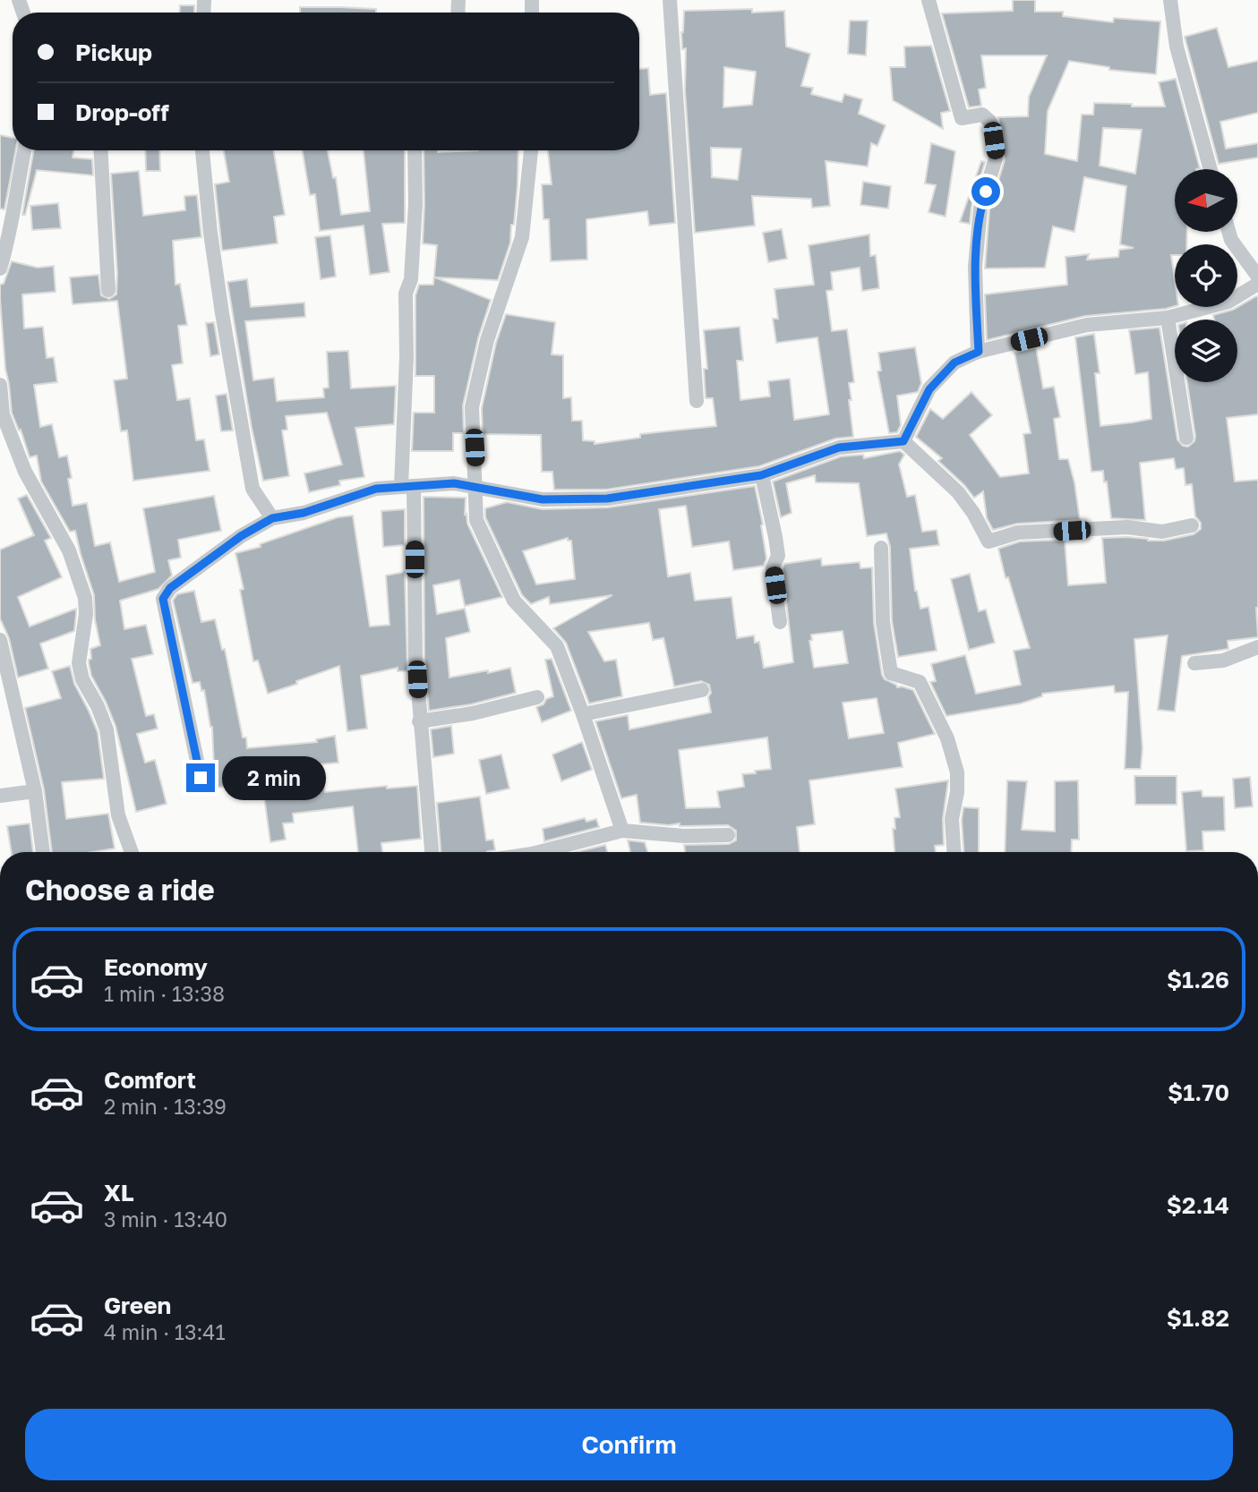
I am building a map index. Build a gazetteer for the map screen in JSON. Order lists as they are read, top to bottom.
{
  "north": "left",
  "page": {
    "banner": ["Pickup", "Drop-off"],
    "bubble": "2 min",
    "heading": "Choose a ride",
    "list": [
      {
        "name": "Economy",
        "note": "1 min · 13:38",
        "value": "$1.26"
      },
      {
        "name": "Comfort",
        "note": "2 min · 13:39",
        "value": "$1.70"
      },
      {
        "name": "XL",
        "note": "3 min · 13:40",
        "value": "$2.14"
      },
      {
        "name": "Green",
        "note": "4 min · 13:41",
        "value": "$1.82"
      }
    ],
    "buttons": "Confirm"
  }
}
